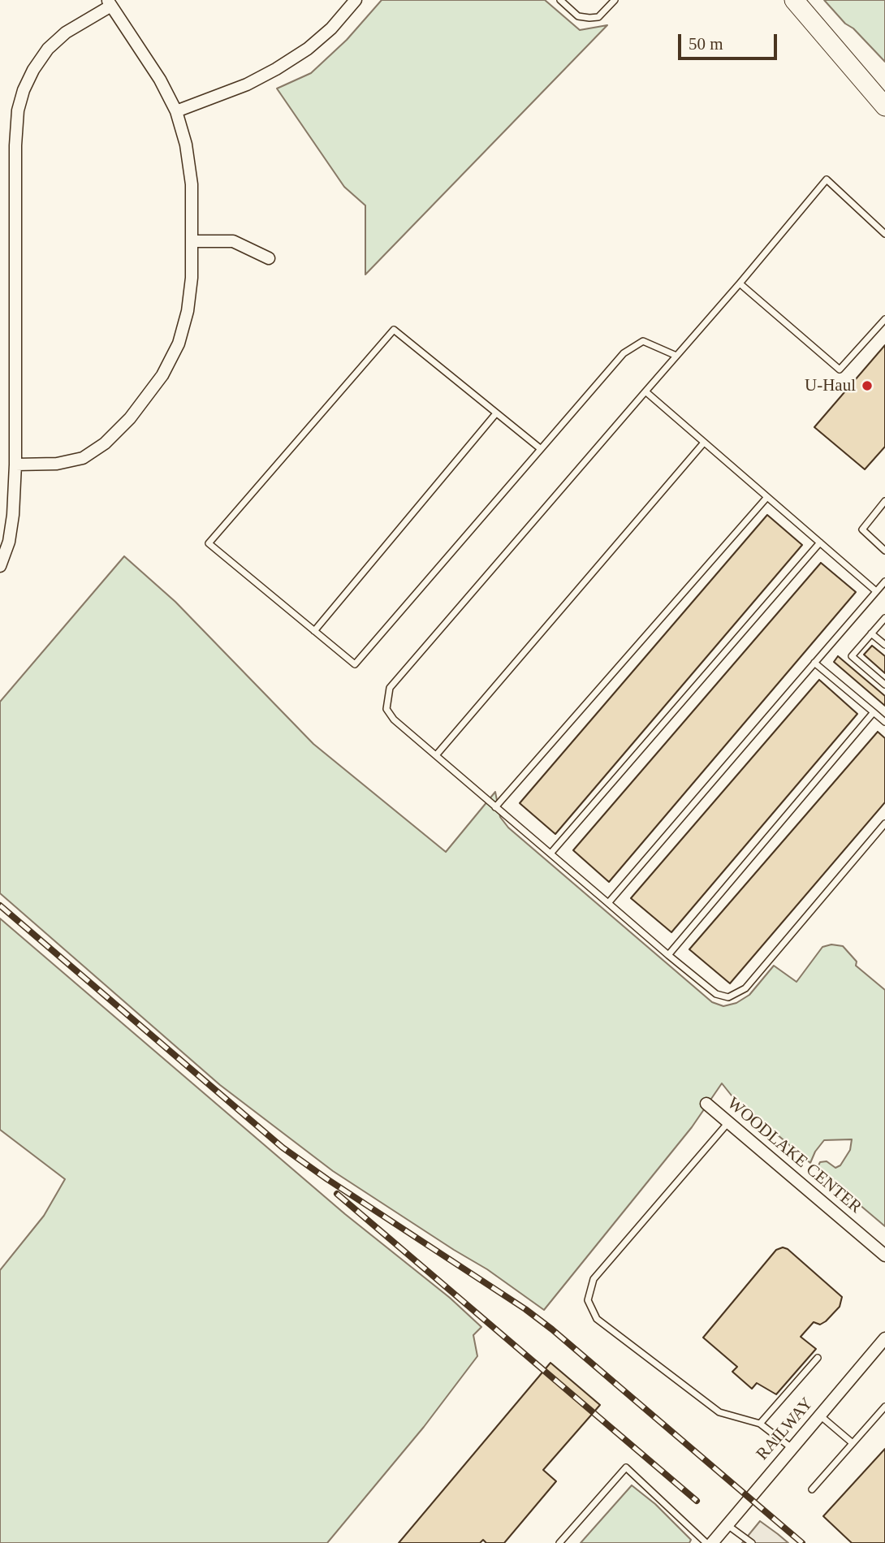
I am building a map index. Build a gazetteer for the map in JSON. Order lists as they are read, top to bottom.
{
  "streets": {
    "street": ["WOODLAKE CENTER", "RAILWAY"]
  },
  "places": ["U-Haul"],
  "scale_bar": "50 m"
}
